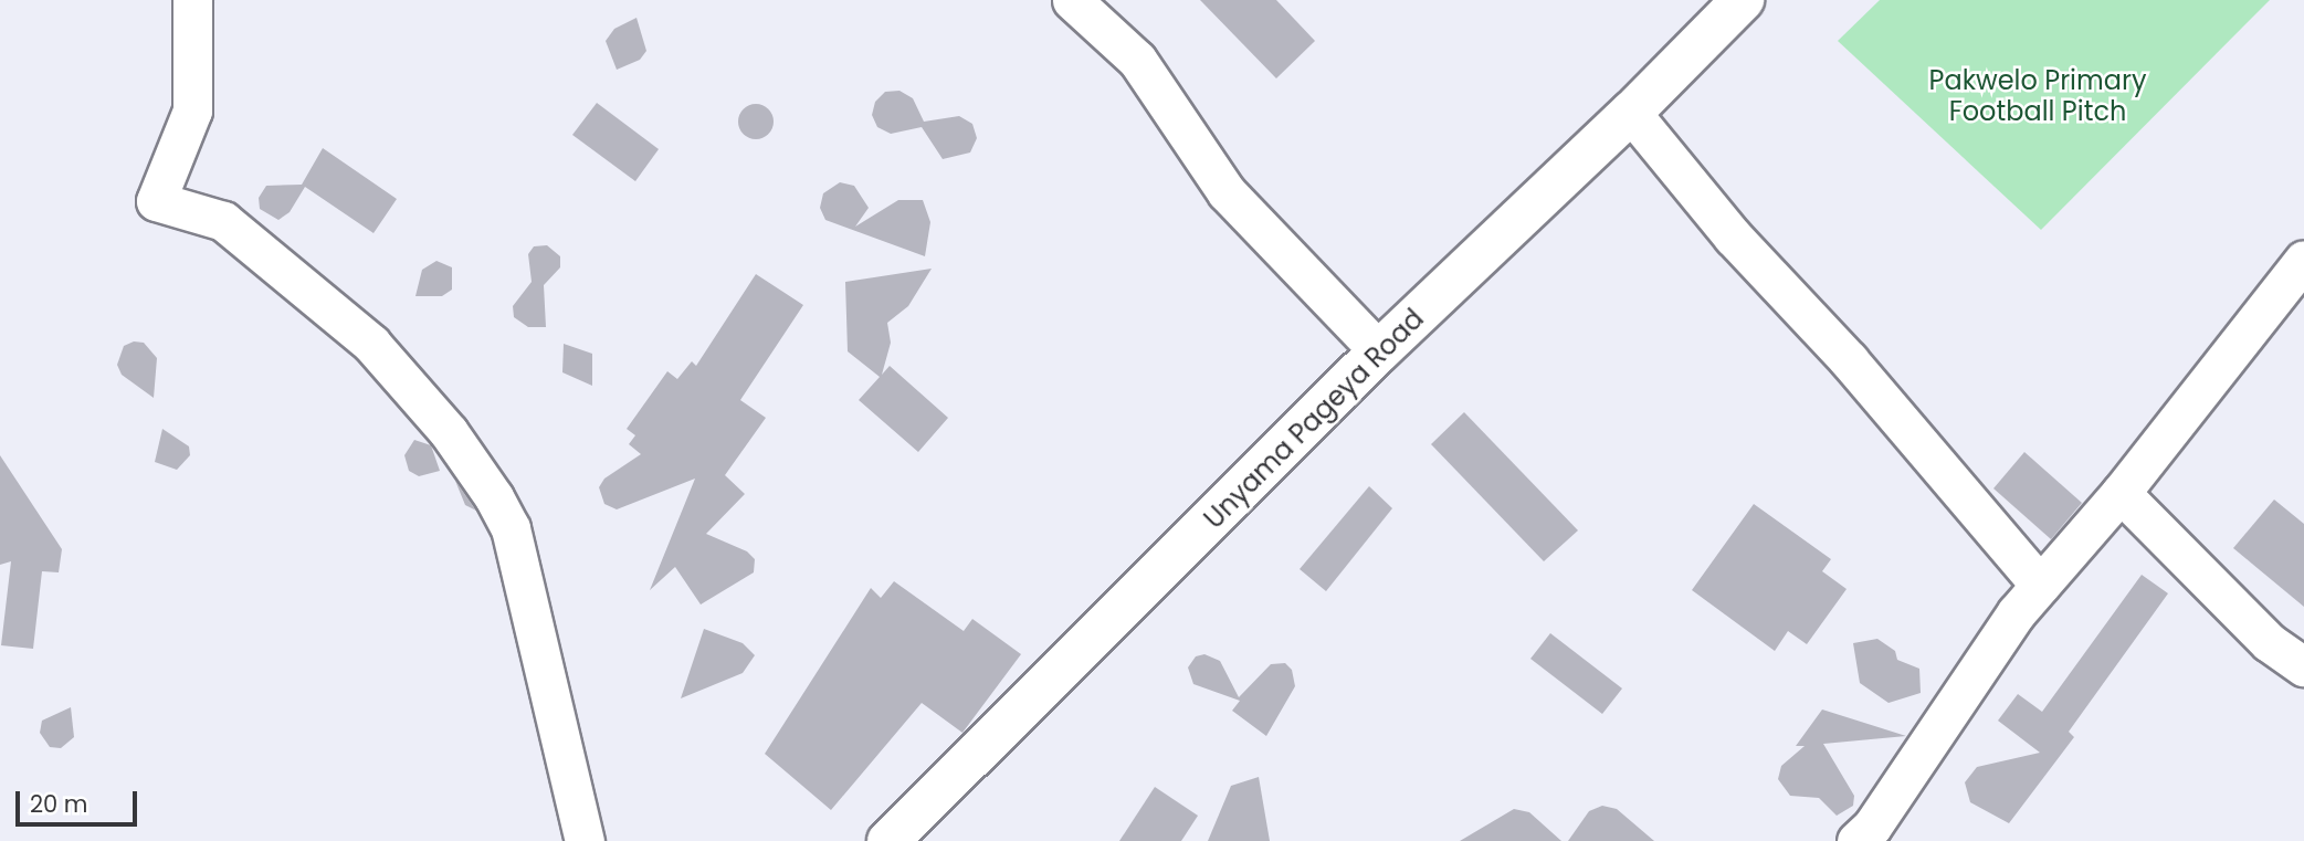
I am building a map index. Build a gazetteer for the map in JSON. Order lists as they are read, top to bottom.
{
  "streets": {
    "street": ["Unyama Pageya Road"]
  },
  "parks": ["Pakwelo Primary Football Pitch"],
  "scale_bar": "20 m"
}
